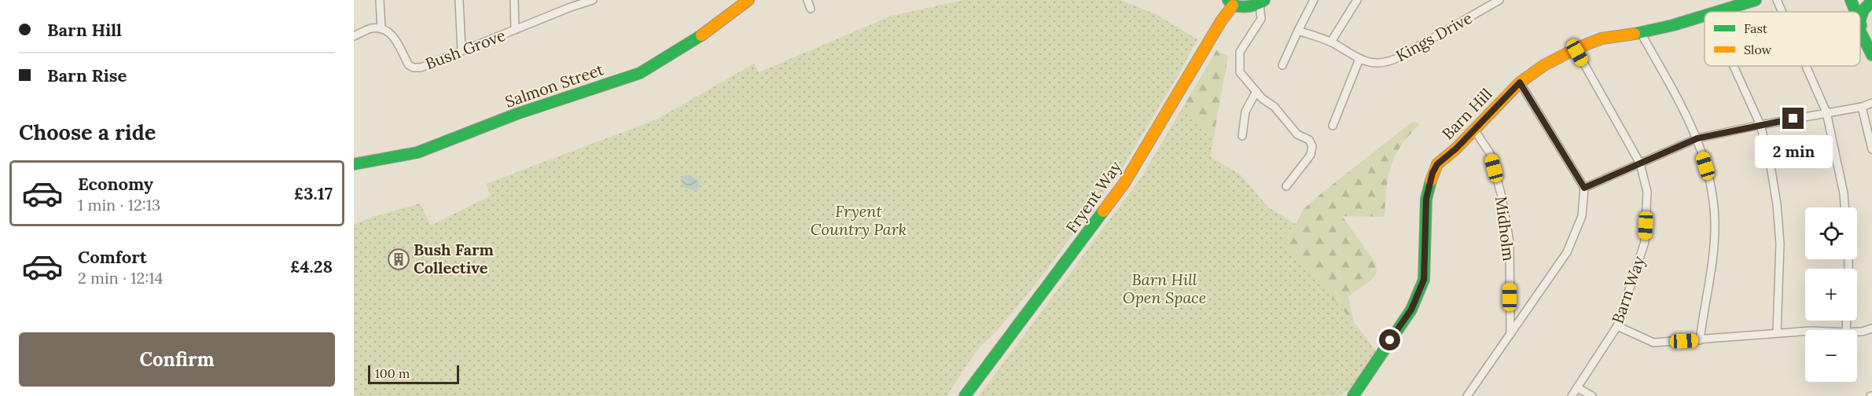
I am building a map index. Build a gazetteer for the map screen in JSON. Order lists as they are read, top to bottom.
{
  "streets": {
    "street": [
      "Kings Drive",
      "Bush Grove",
      "Salmon Street",
      "Barn Hill",
      "Fryent Way",
      "Midholm",
      "Barn Way"
    ]
  },
  "crossings": [
    ["Barn Hill", "Midholm"],
    ["Barn Hill", "Barn Way"]
  ],
  "parks": ["Fryent Country Park", "Barn Hill Open Space"],
  "places": {
    "building": ["Bush Farm Collective"]
  },
  "legend": ["Fast", "Slow"],
  "scale_bar": "100 m",
  "page": {
    "banner": ["Barn Hill", "Barn Rise"],
    "heading": "Choose a ride",
    "bubble": "2 min",
    "list": [
      {
        "name": "Economy",
        "note": "1 min · 12:13",
        "value": "£3.17"
      },
      {
        "name": "Comfort",
        "note": "2 min · 12:14",
        "value": "£4.28"
      }
    ],
    "map_buttons": ["+", "−"],
    "buttons": "Confirm",
    "scale": "100 m"
  }
}
